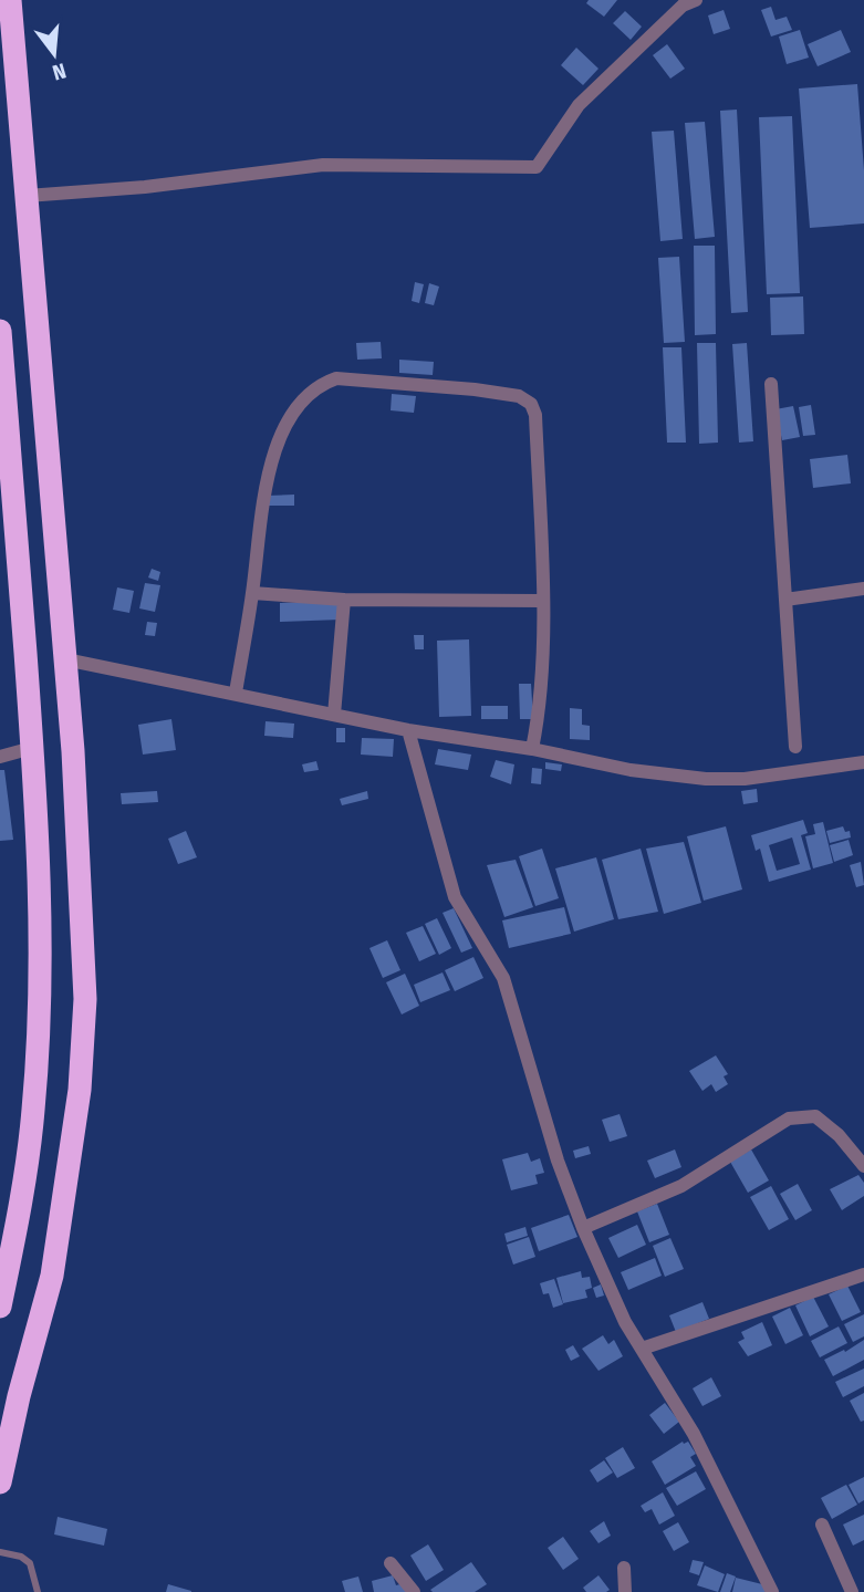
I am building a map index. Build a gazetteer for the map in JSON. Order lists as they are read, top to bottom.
{
  "north": "bottom"
}
